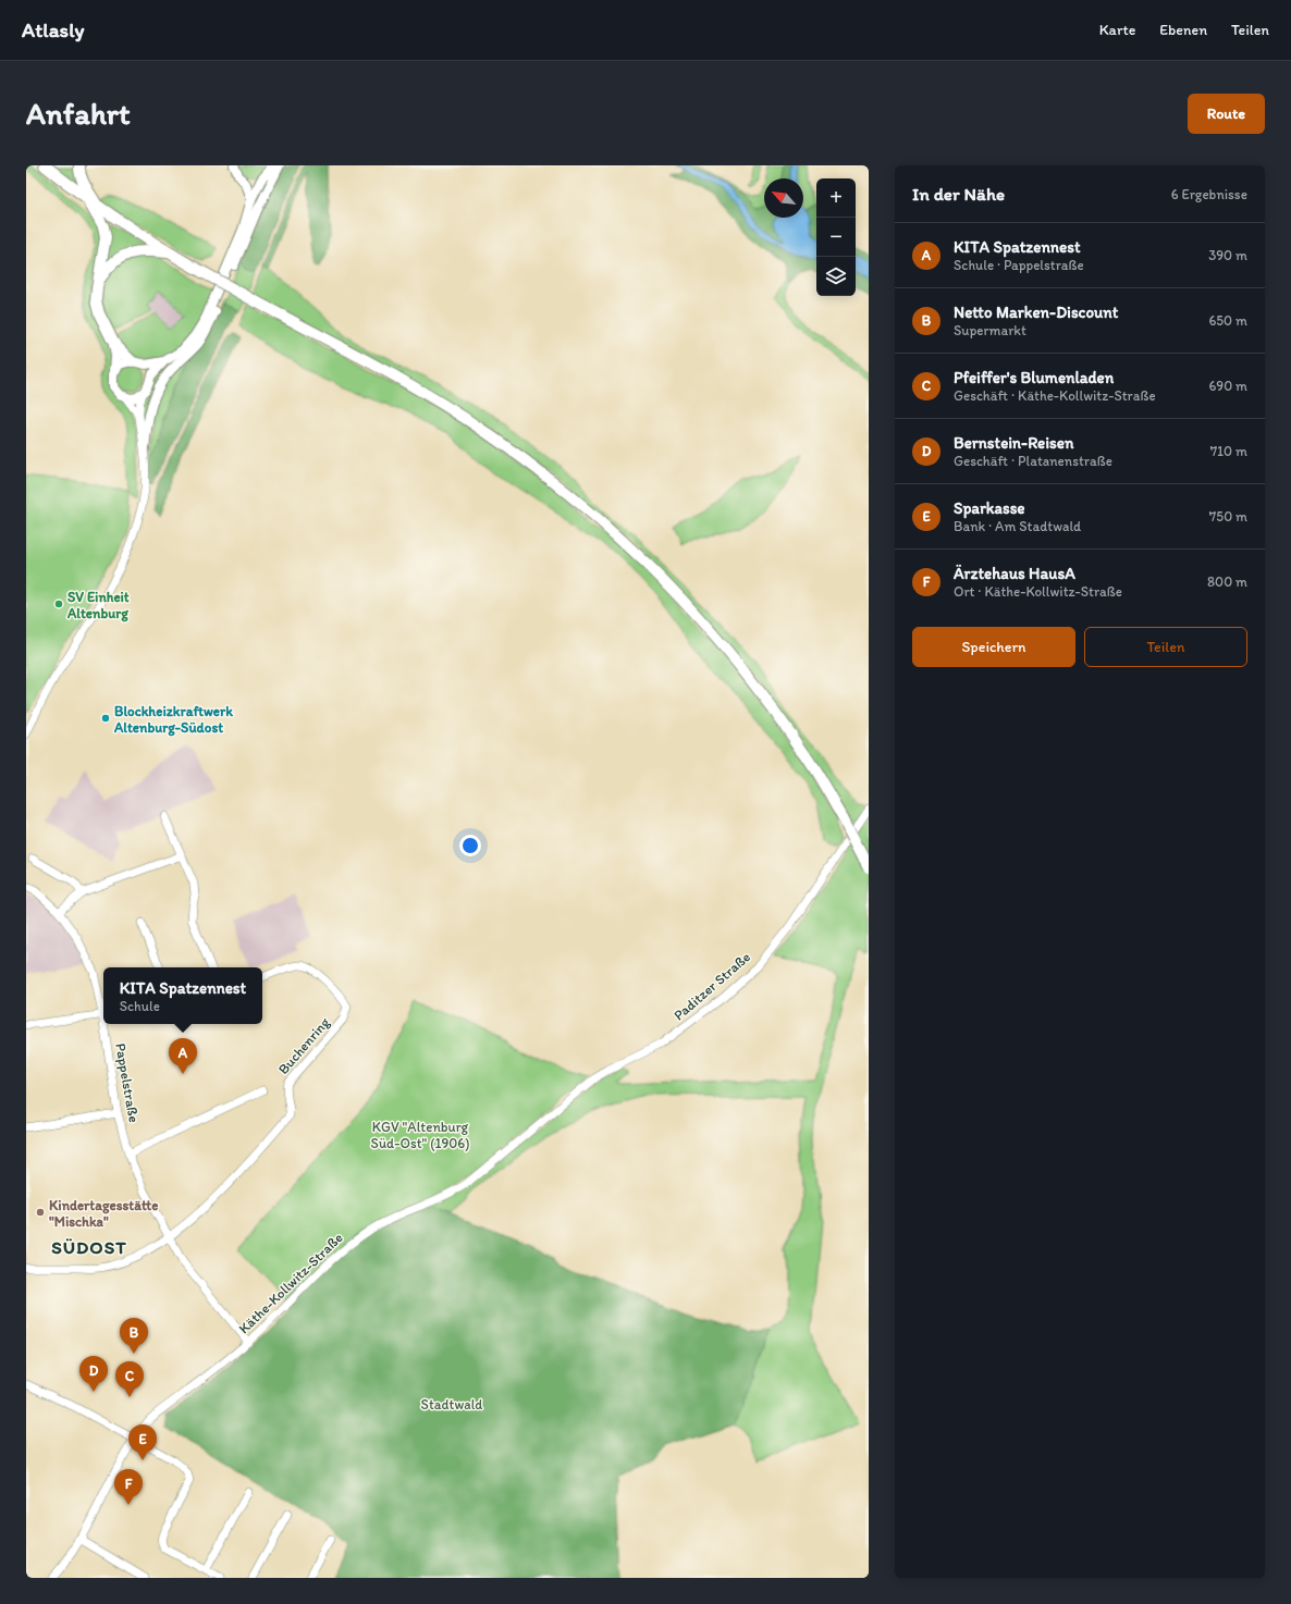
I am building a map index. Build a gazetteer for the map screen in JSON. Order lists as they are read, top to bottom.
{
  "streets": {
    "street": [
      "Paditzer Straße",
      "Buchenring",
      "Pappelstraße",
      "Käthe-Kollwitz-Straße"
    ]
  },
  "crossings": [
    ["Paditzer Straße", "Käthe-Kollwitz-Straße"],
    ["Buchenring", "Pappelstraße"],
    ["Pappelstraße", "Käthe-Kollwitz-Straße"]
  ],
  "districts": ["SÜDOST"],
  "parks": ["KGV \"Altenburg Süd-Ost\" (1906)", "Stadtwald"],
  "places": ["SV Einheit Altenburg", "Blockheizkraftwerk Altenburg-Südost", "Kindertagesstätte \"Mischka\""],
  "north": "top left",
  "page": {
    "header": "Atlasly",
    "nav": ["Karte", "Ebenen", "Teilen"],
    "buttons": [
      "Route",
      ["Speichern", "Teilen"]
    ],
    "title": "Anfahrt",
    "heading": ["In der Nähe", "6 Ergebnisse"],
    "map_buttons": ["+", "−"],
    "list": [
      {
        "mark": "A",
        "name": "KITA Spatzennest",
        "note": "Schule · Pappelstraße",
        "value": "390 m"
      },
      {
        "mark": "B",
        "name": "Netto Marken-Discount",
        "note": "Supermarkt",
        "value": "650 m"
      },
      {
        "mark": "C",
        "name": "Pfeiffer's Blumenladen",
        "note": "Geschäft · Käthe-Kollwitz-Straße",
        "value": "690 m"
      },
      {
        "mark": "D",
        "name": "Bernstein-Reisen",
        "note": "Geschäft · Platanenstraße",
        "value": "710 m"
      },
      {
        "mark": "E",
        "name": "Sparkasse",
        "note": "Bank · Am Stadtwald",
        "value": "750 m"
      },
      {
        "mark": "F",
        "name": "Ärztehaus HausA",
        "note": "Ort · Käthe-Kollwitz-Straße",
        "value": "800 m"
      }
    ],
    "popup": ["KITA Spatzennest", "Schule"],
    "pins": [
      "A",
      "B",
      "D",
      "C",
      "E",
      "F"
    ]
  }
}
